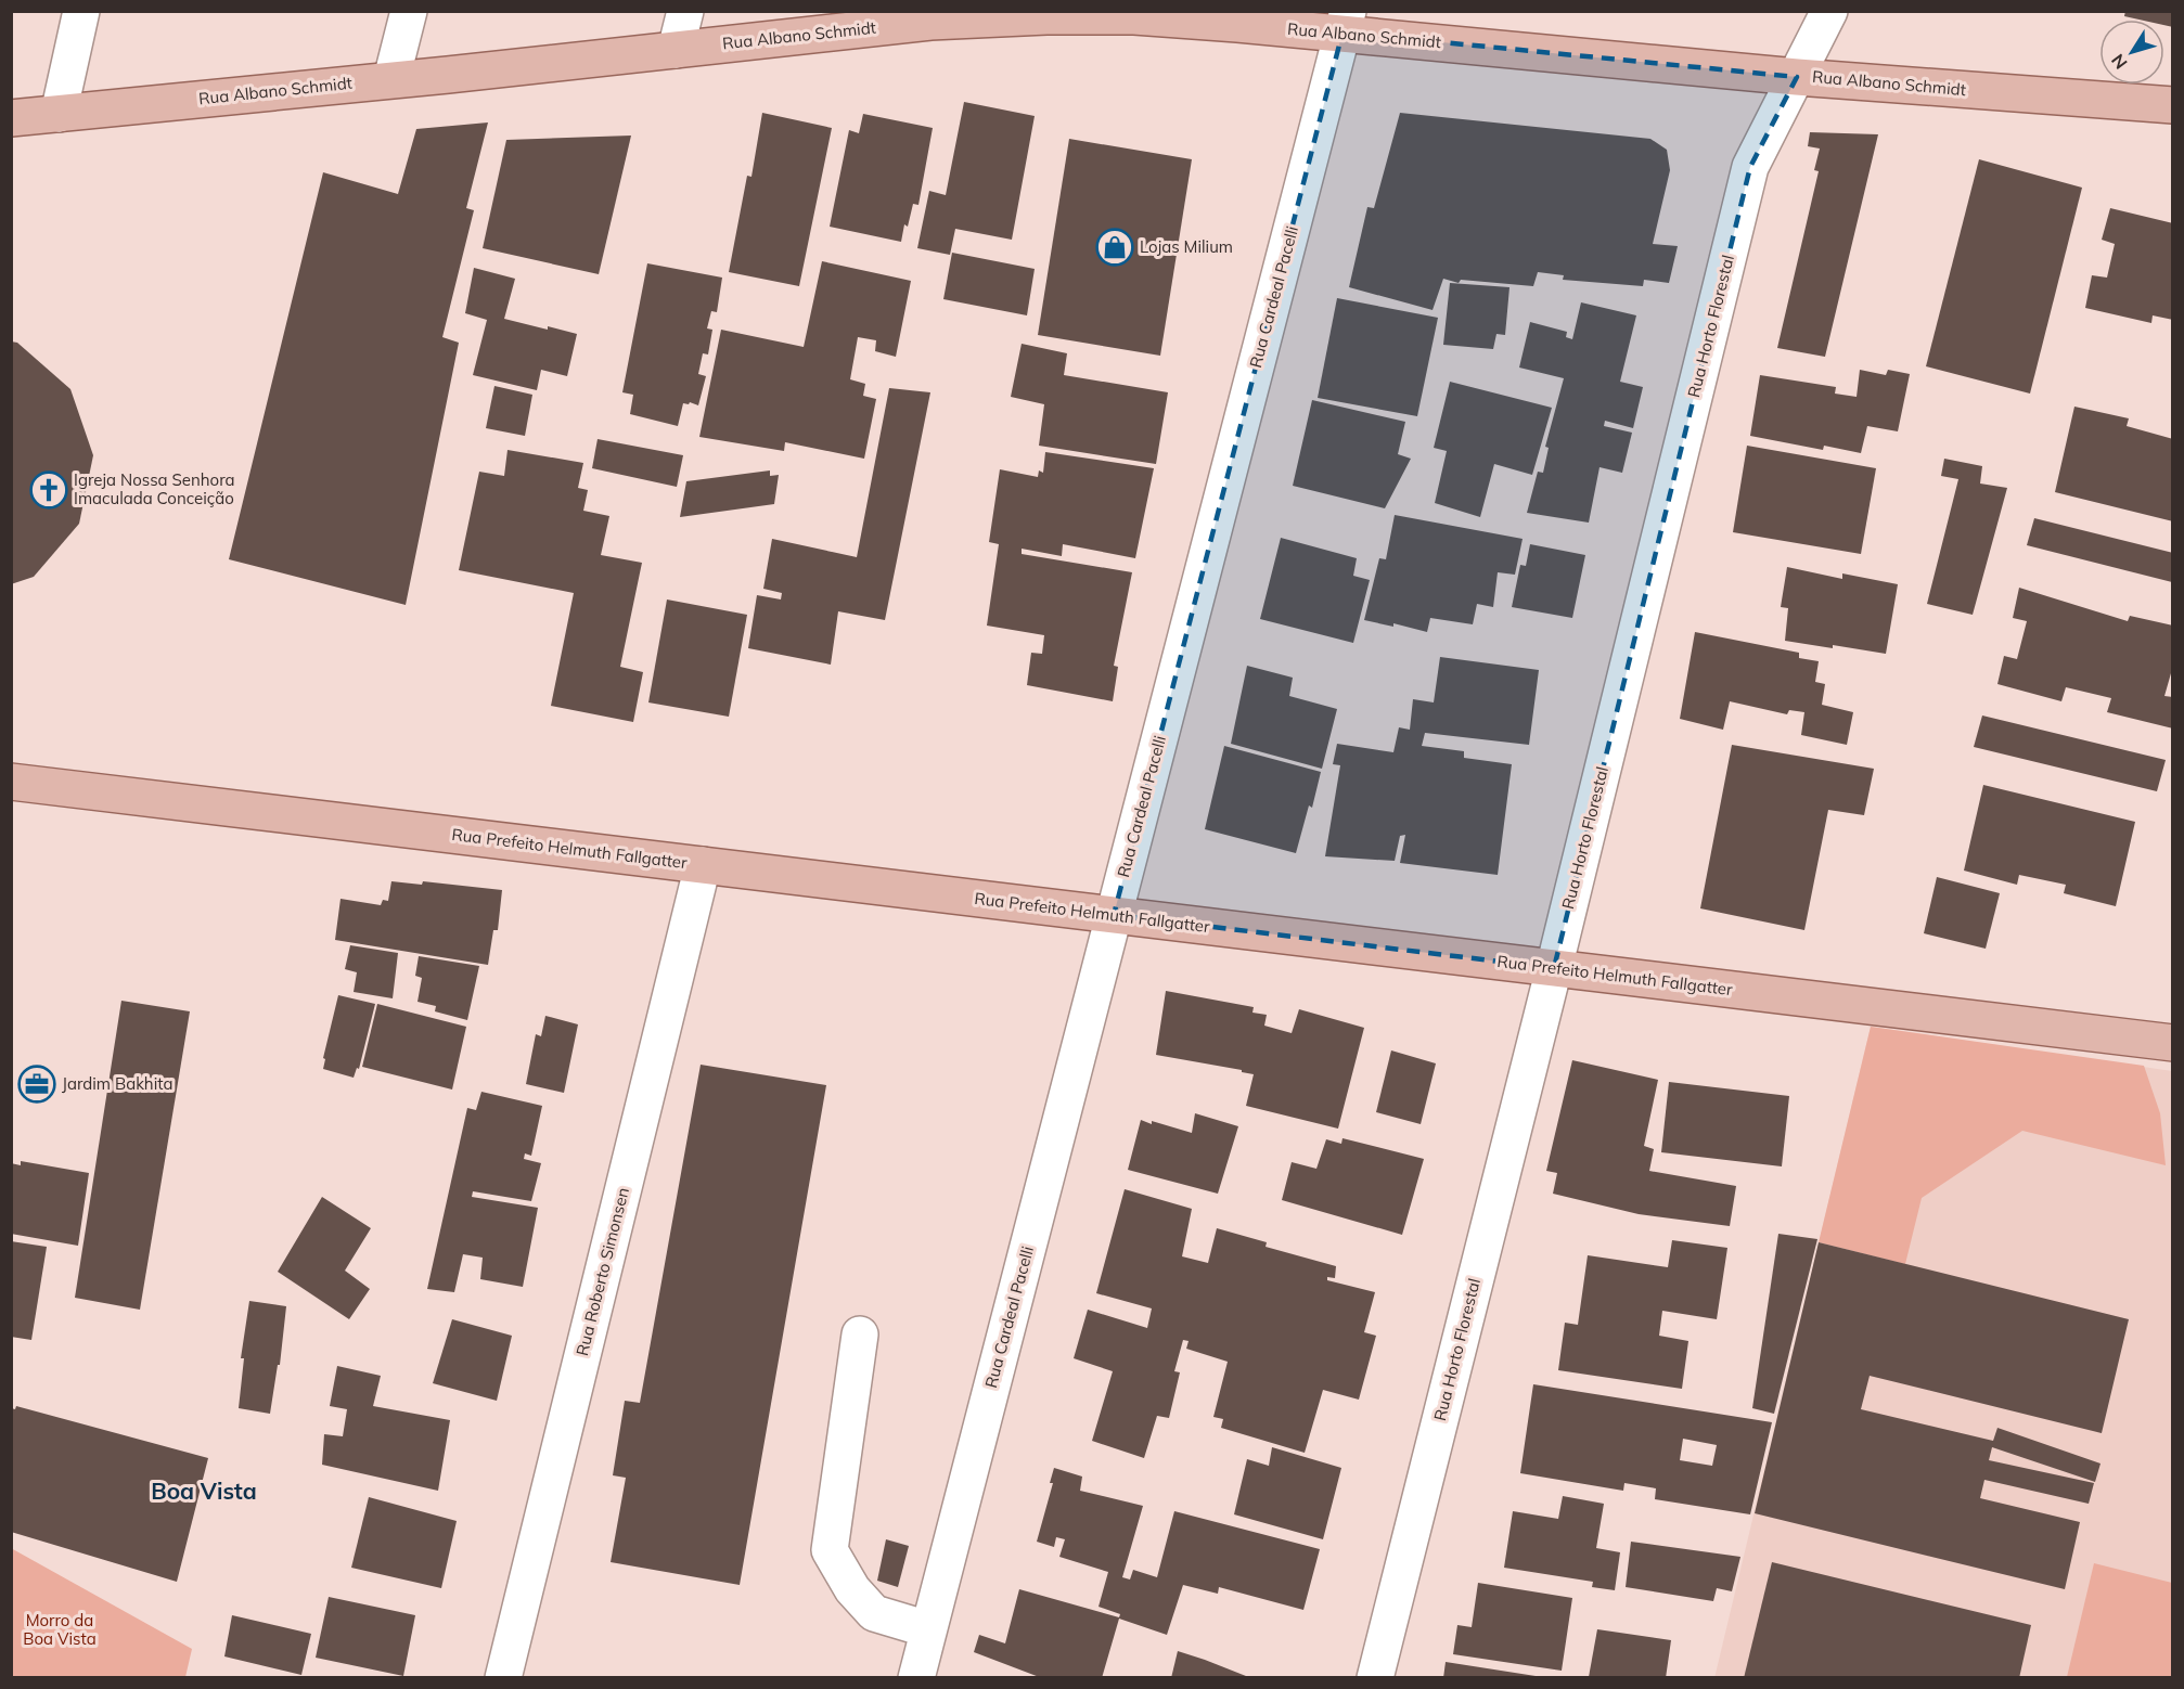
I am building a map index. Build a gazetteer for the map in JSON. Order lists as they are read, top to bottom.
{
  "streets": {
    "main road": ["Rua Albano Schmidt", "Rua Prefeito Helmuth Fallgatter"],
    "street": ["Rua Cardeal Pacelli", "Rua Horto Florestal", "Rua Roberto Simonsen"]
  },
  "crossings": [
    ["Rua Albano Schmidt", "Rua Cardeal Pacelli"],
    ["Rua Albano Schmidt", "Rua Horto Florestal"],
    ["Rua Cardeal Pacelli", "Rua Prefeito Helmuth Fallgatter"],
    ["Rua Horto Florestal", "Rua Prefeito Helmuth Fallgatter"],
    ["Rua Prefeito Helmuth Fallgatter", "Rua Roberto Simonsen"]
  ],
  "districts": ["Boa Vista"],
  "parks": ["Morro da Boa Vista"],
  "places": {
    "shop": ["Lojas Milium"],
    "church": ["Igreja Nossa Senhora Imaculada Conceição"],
    "office": ["Jardim Bakhita"]
  },
  "north": "bottom left"
}
